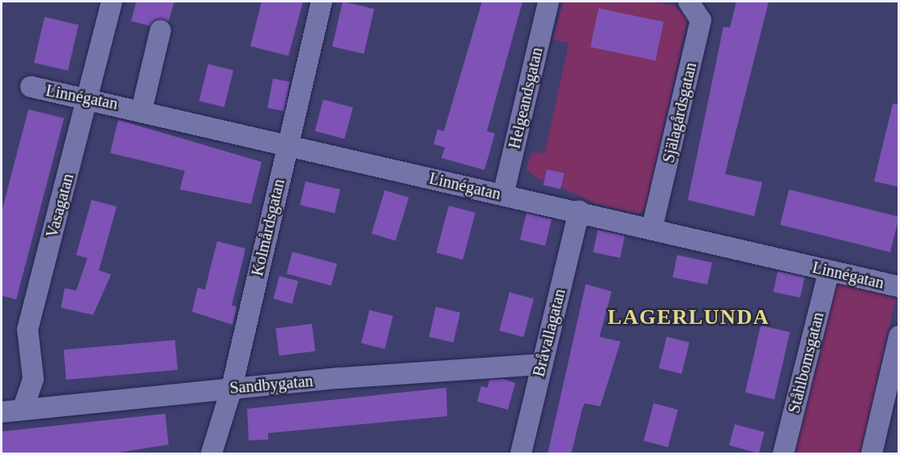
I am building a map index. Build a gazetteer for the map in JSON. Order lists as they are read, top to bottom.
{
  "streets": {
    "street": [
      "Linnégatan",
      "Helgeandsgatan",
      "Själagårdsgatan",
      "Vasagatan",
      "Kolmårdsgatan",
      "Bråvallagatan",
      "Ståhlbomsgatan",
      "Sandbygatan"
    ]
  },
  "crossings": [
    ["Linnégatan", "Helgeandsgatan"],
    ["Linnégatan", "Själagårdsgatan"],
    ["Linnégatan", "Vasagatan"],
    ["Linnégatan", "Kolmårdsgatan"],
    ["Linnégatan", "Bråvallagatan"],
    ["Linnégatan", "Ståhlbomsgatan"],
    ["Vasagatan", "Sandbygatan"],
    ["Kolmårdsgatan", "Sandbygatan"],
    ["Bråvallagatan", "Sandbygatan"]
  ],
  "districts": ["LAGERLUNDA"]
}
